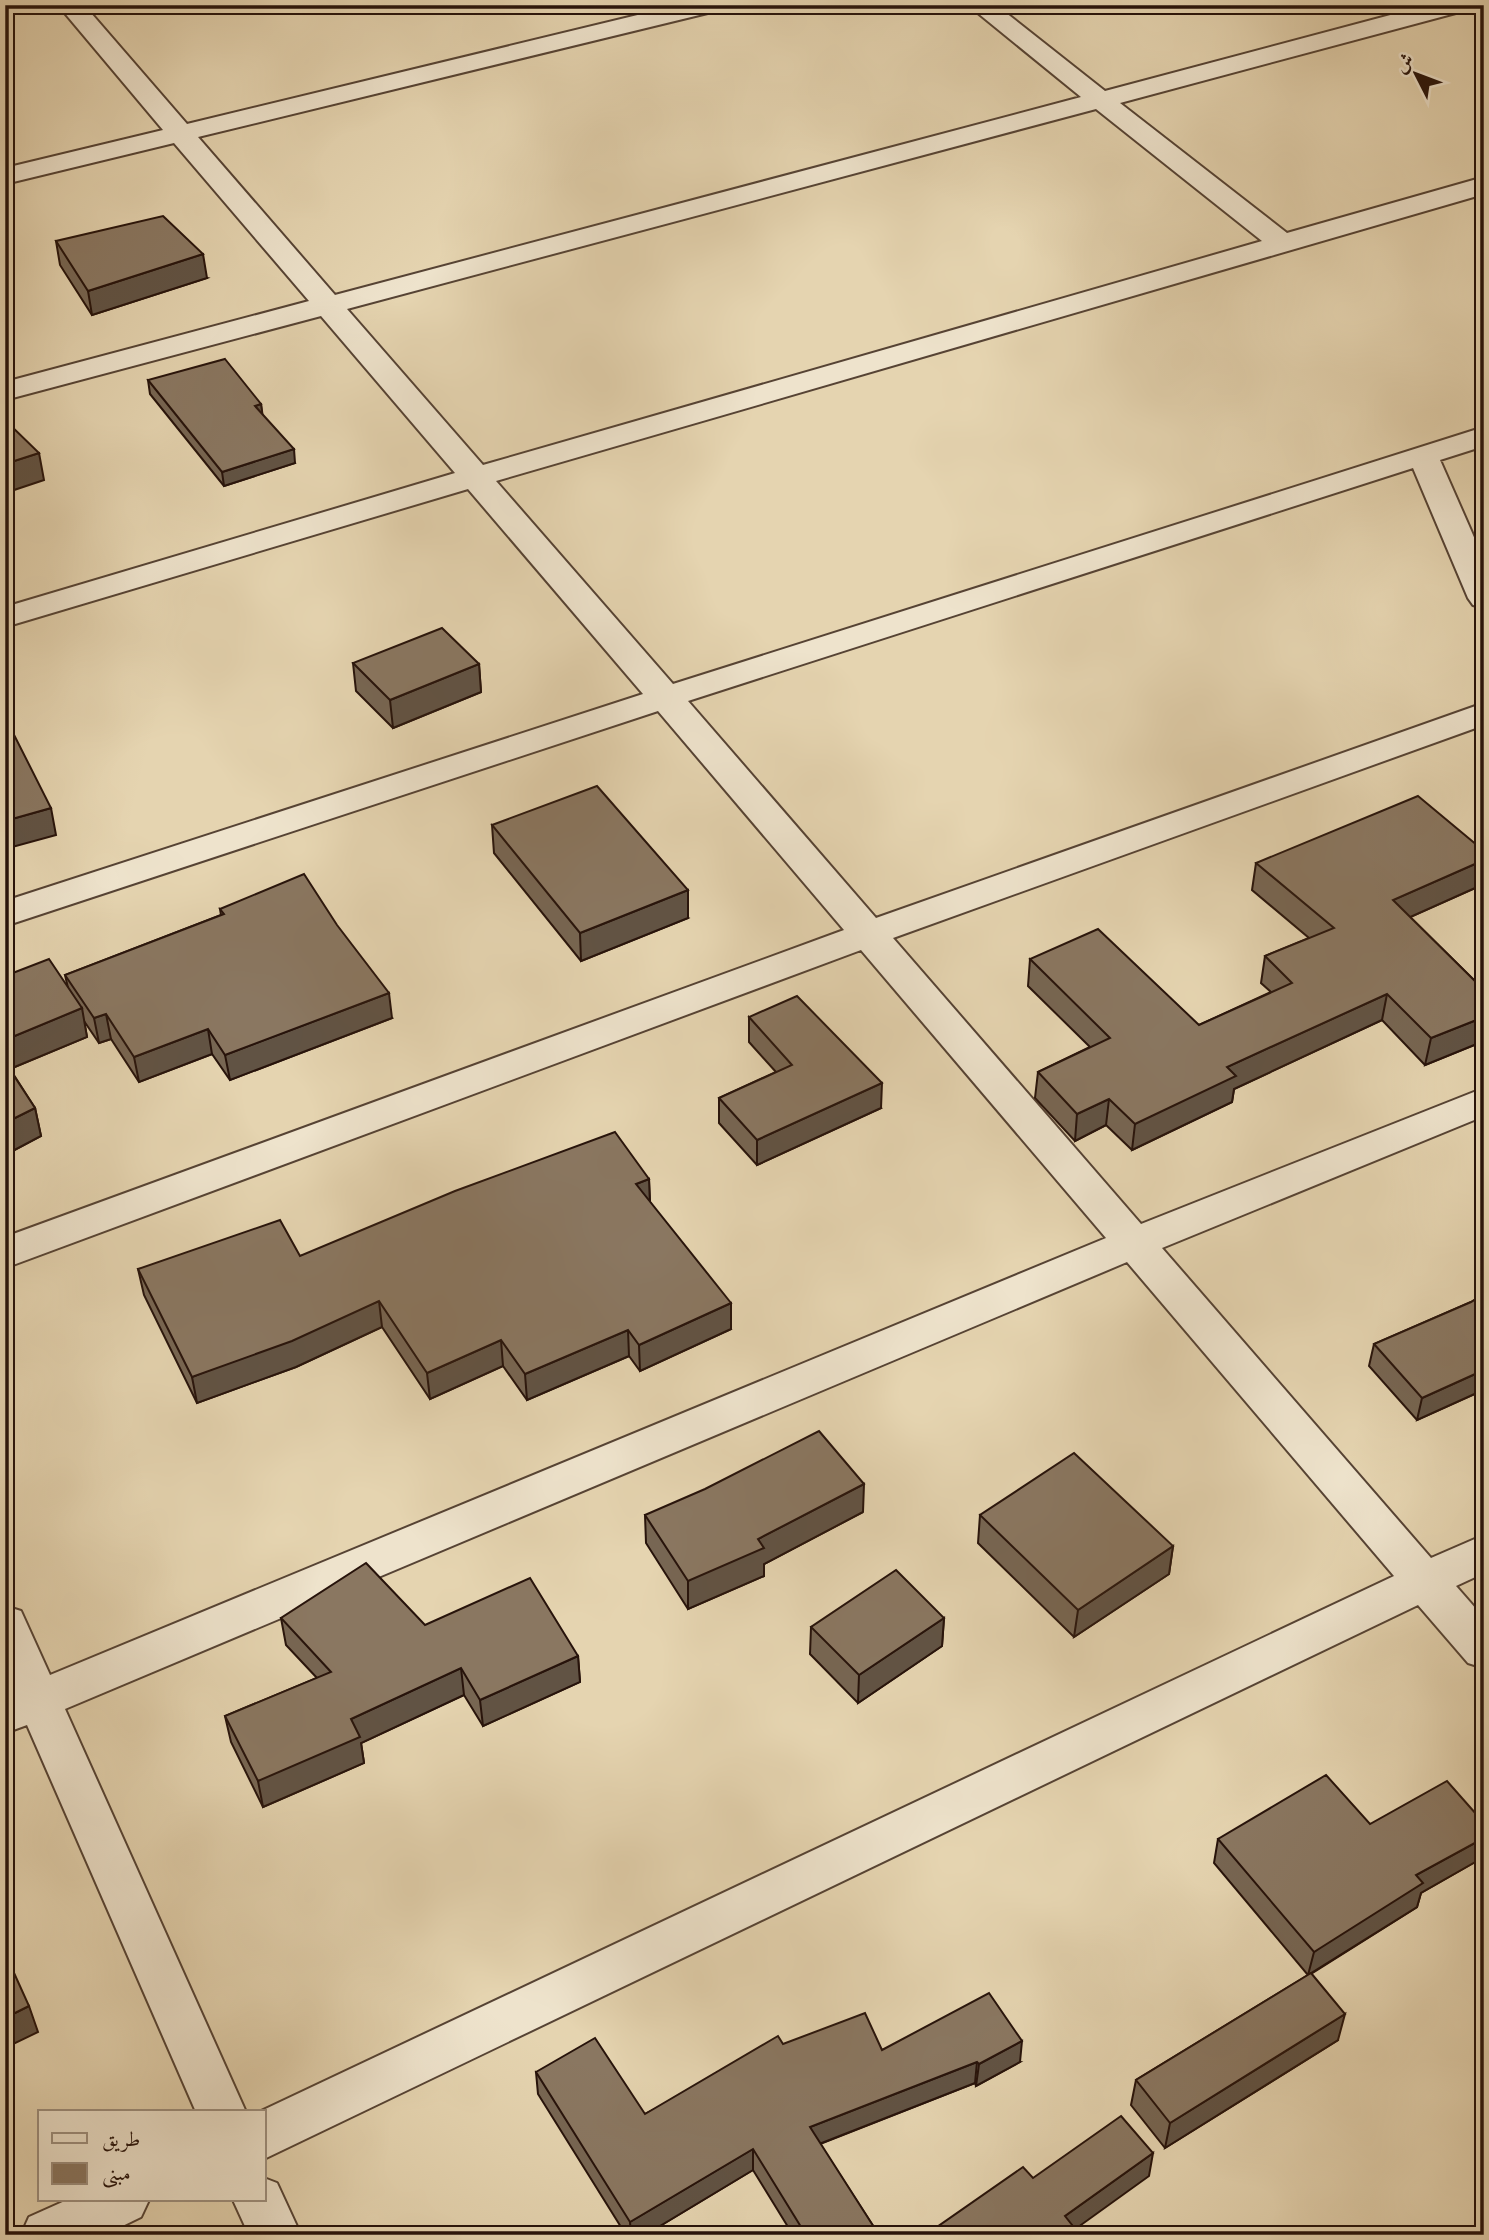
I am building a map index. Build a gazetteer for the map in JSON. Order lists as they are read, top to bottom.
{
  "legend": ["طريق", "مبنى"],
  "north": "top left"
}
